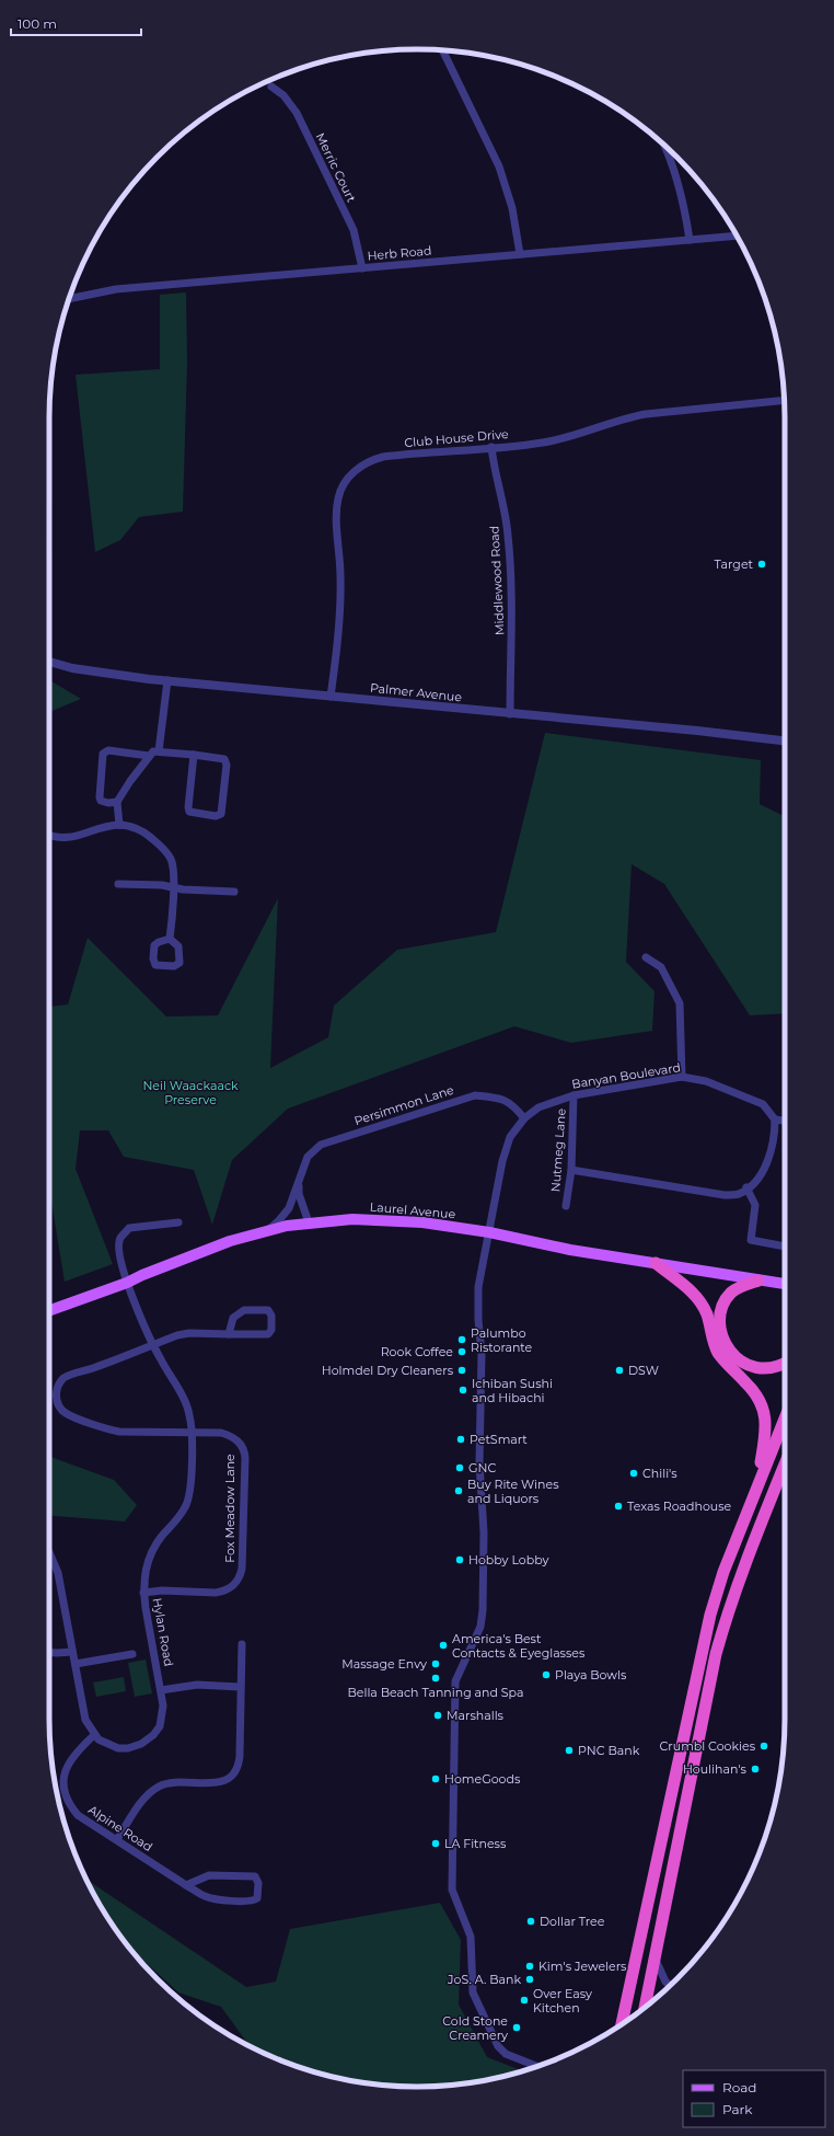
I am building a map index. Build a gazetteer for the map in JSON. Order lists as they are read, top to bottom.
{
  "streets": {
    "main road": ["Laurel Avenue"],
    "street": [
      "Merric Court",
      "Herb Road",
      "Club House Drive",
      "Middlewood Road",
      "Palmer Avenue",
      "Banyan Boulevard",
      "Persimmon Lane",
      "Nutmeg Lane",
      "Fox Meadow Lane",
      "Hylan Road",
      "Alpine Road"
    ]
  },
  "crossings": [
    ["Merric Court", "Herb Road"],
    ["Club House Drive", "Middlewood Road"],
    ["Club House Drive", "Palmer Avenue"],
    ["Middlewood Road", "Palmer Avenue"],
    ["Banyan Boulevard", "Persimmon Lane"],
    ["Banyan Boulevard", "Nutmeg Lane"],
    ["Banyan Boulevard", "Laurel Avenue"],
    ["Persimmon Lane", "Laurel Avenue"],
    ["Laurel Avenue", "Hylan Road"],
    ["Fox Meadow Lane", "Hylan Road"],
    ["Hylan Road", "Alpine Road"]
  ],
  "parks": ["Neil Waackaack Preserve"],
  "places": [
    "Target",
    "Palumbo Ristorante",
    "Rook Coffee",
    "Holmdel Dry Cleaners",
    "DSW",
    "Ichiban Sushi and Hibachi",
    "PetSmart",
    "GNC",
    "Chili's",
    "Buy Rite Wines and Liquors",
    "Texas Roadhouse",
    "Hobby Lobby",
    "America's Best Contacts & Eyeglasses",
    "Massage Envy",
    "Playa Bowls",
    "Bella Beach Tanning and Spa",
    "Marshalls",
    "Crumbl Cookies",
    "PNC Bank",
    "Houlihan's",
    "HomeGoods",
    "LA Fitness",
    "Dollar Tree",
    "Kim's Jewelers",
    "JoS. A. Bank",
    "Over Easy Kitchen",
    "Cold Stone Creamery"
  ],
  "legend": ["Road", "Park"],
  "scale_bar": "100 m"
}
